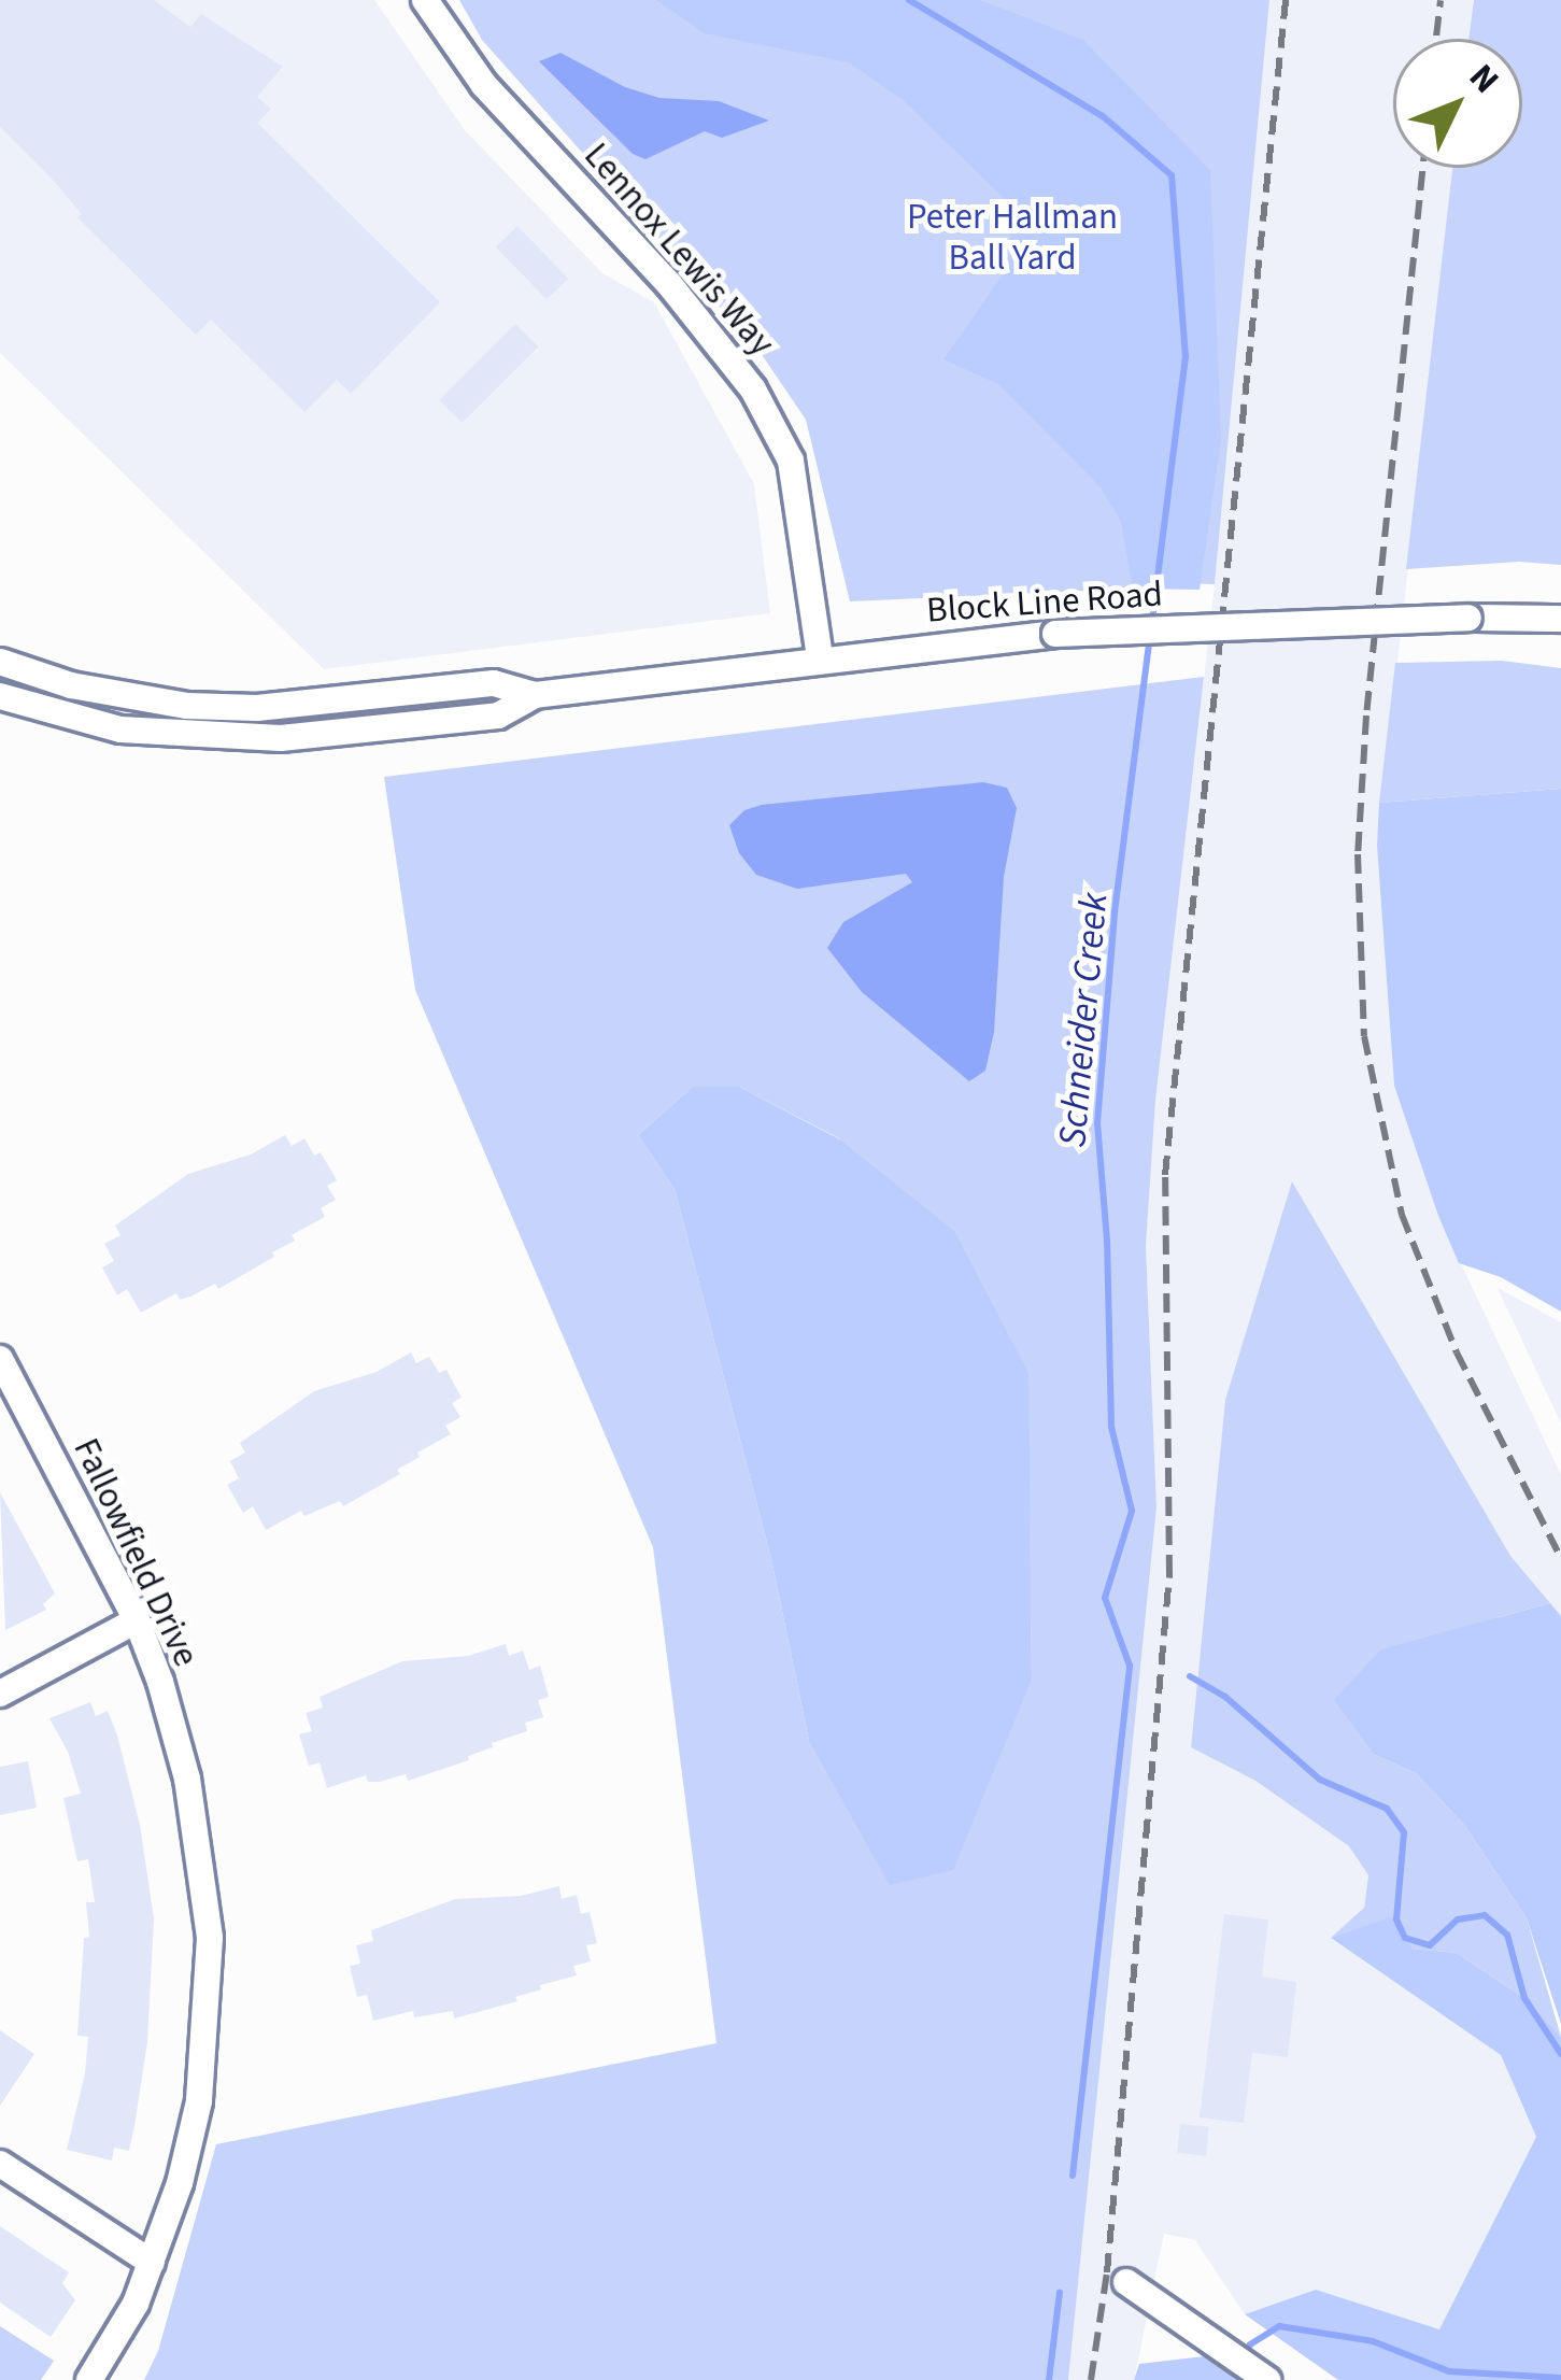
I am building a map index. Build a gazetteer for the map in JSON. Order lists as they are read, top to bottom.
{
  "streets": {
    "street": ["Lennox Lewis Way", "Block Line Road", "Fallowfield Drive"]
  },
  "crossings": [
    ["Lennox Lewis Way", "Block Line Road"]
  ],
  "water": ["Schneider Creek"],
  "parks": ["Peter Hallman Ball Yard"],
  "north": "top right"
}
